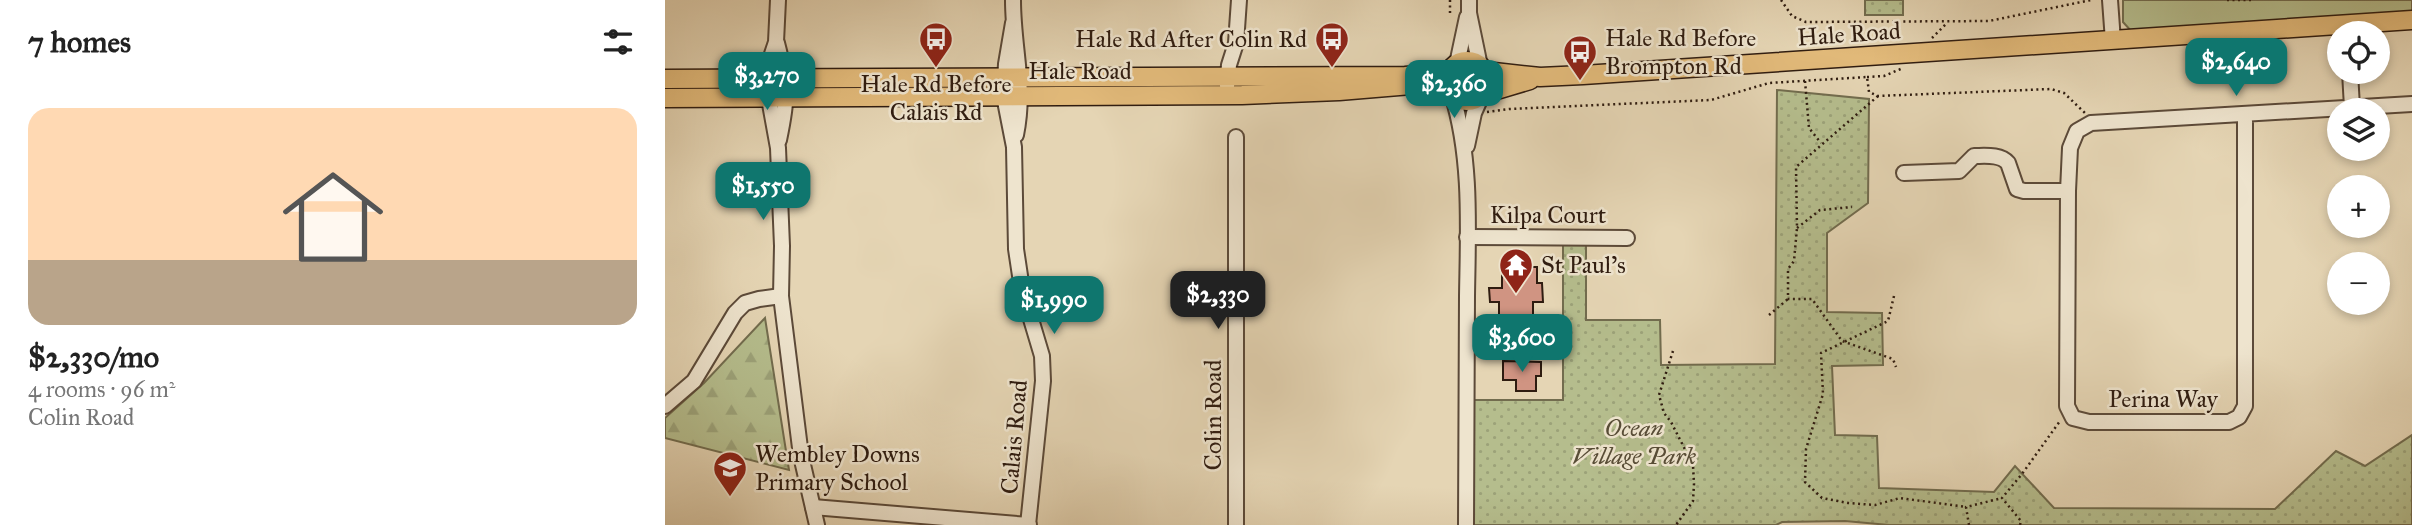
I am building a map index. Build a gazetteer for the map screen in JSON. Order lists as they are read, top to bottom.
{
  "streets": {
    "main road": ["Hale Road"],
    "street": [
      "Kilpa Court",
      "Perina Way",
      "Colin Road",
      "Calais Road"
    ]
  },
  "crossings": [
    ["Hale Road", "Calais Road"]
  ],
  "parks": ["Ocean Village Park"],
  "places": {
    "bus stop": ["Hale Rd Before Calais Rd", "Hale Rd After Colin Rd", "Hale Rd Before Brompton Rd"],
    "temple": ["St Paul's"],
    "school or university": ["Wembley Downs Primary School"]
  },
  "page": {
    "heading": "7 homes",
    "map_buttons": ["+", "−"],
    "price": [
      "$2,640",
      "$3,270",
      "$2,360",
      "$1,550",
      "$2,330",
      "$1,990",
      "$3,600"
    ],
    "list": [
      {
        "name": "$2,330/mo",
        "note": "4 rooms · 96 m² · Colin Road"
      }
    ]
  }
}
